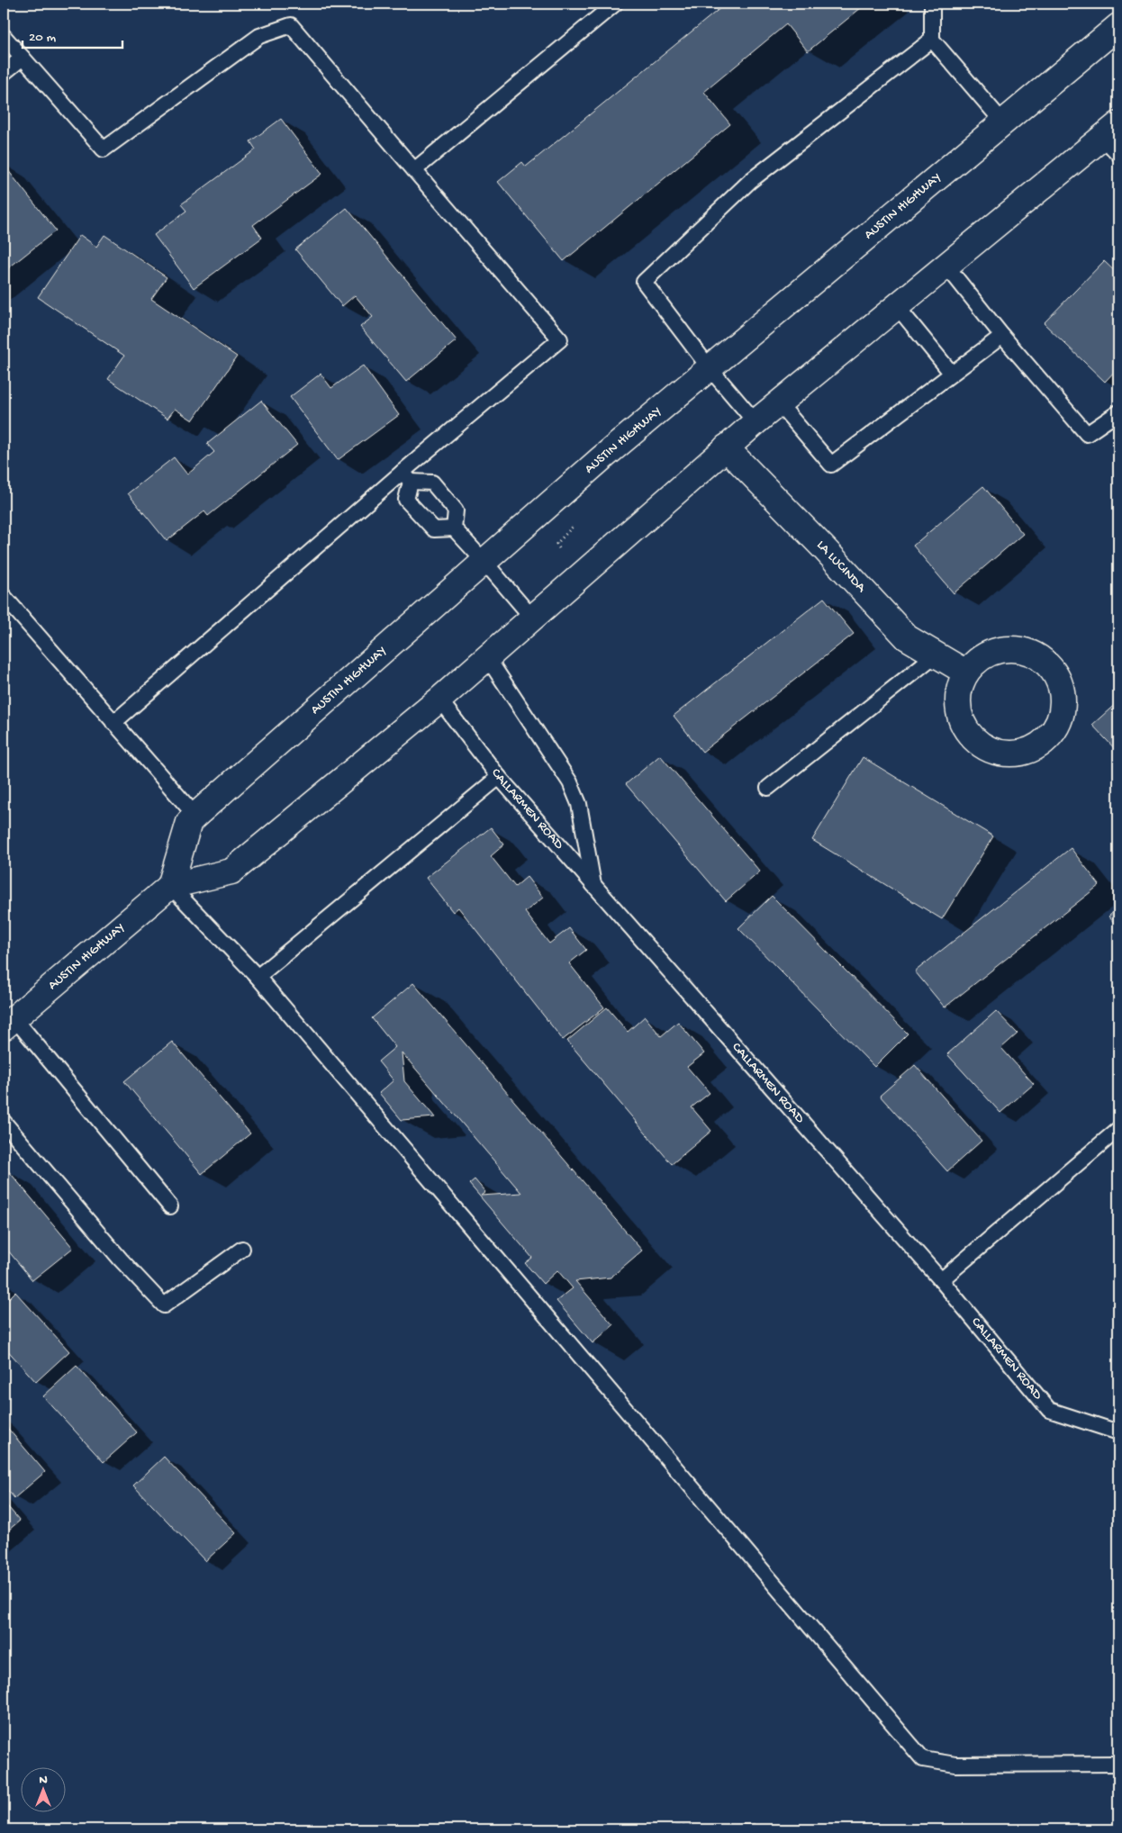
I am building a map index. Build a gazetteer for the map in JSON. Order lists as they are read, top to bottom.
{
  "streets": {
    "main road": ["AUSTIN HIGHWAY", "LA LUCINDA"],
    "lane": ["CALLARMEN ROAD"]
  },
  "crossings": [
    ["AUSTIN HIGHWAY", "LA LUCINDA"],
    ["AUSTIN HIGHWAY", "CALLARMEN ROAD"]
  ],
  "scale_bar": "20 m",
  "north": "top"
}
